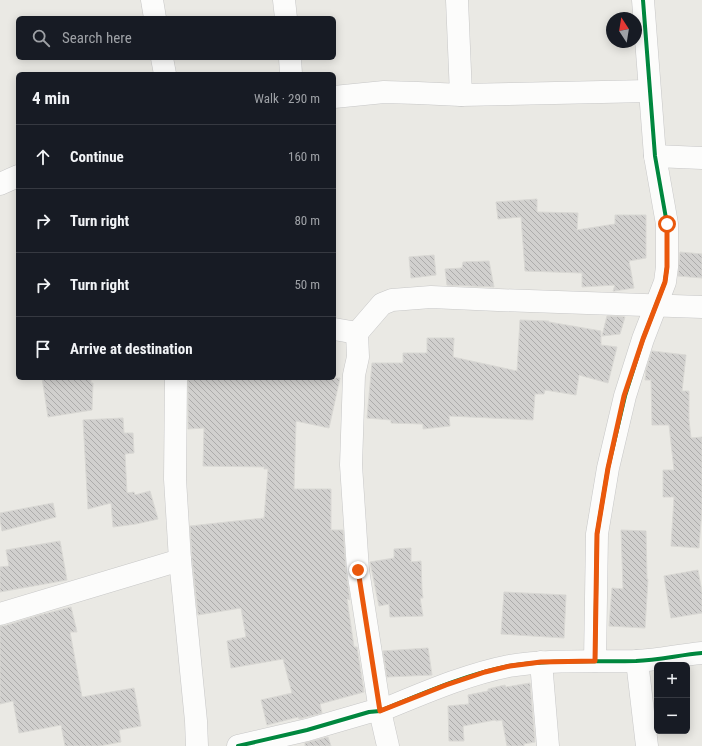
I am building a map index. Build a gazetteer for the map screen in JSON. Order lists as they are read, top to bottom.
{
  "north": "top",
  "page": {
    "search": "Search here",
    "heading": ["4 min", "Walk · 290 m"],
    "list": [
      ["Continue", "160 m"],
      ["Turn right", "80 m"],
      ["Turn right", "50 m"],
      "Arrive at destination"
    ],
    "map_buttons": ["+", "−"]
  }
}
